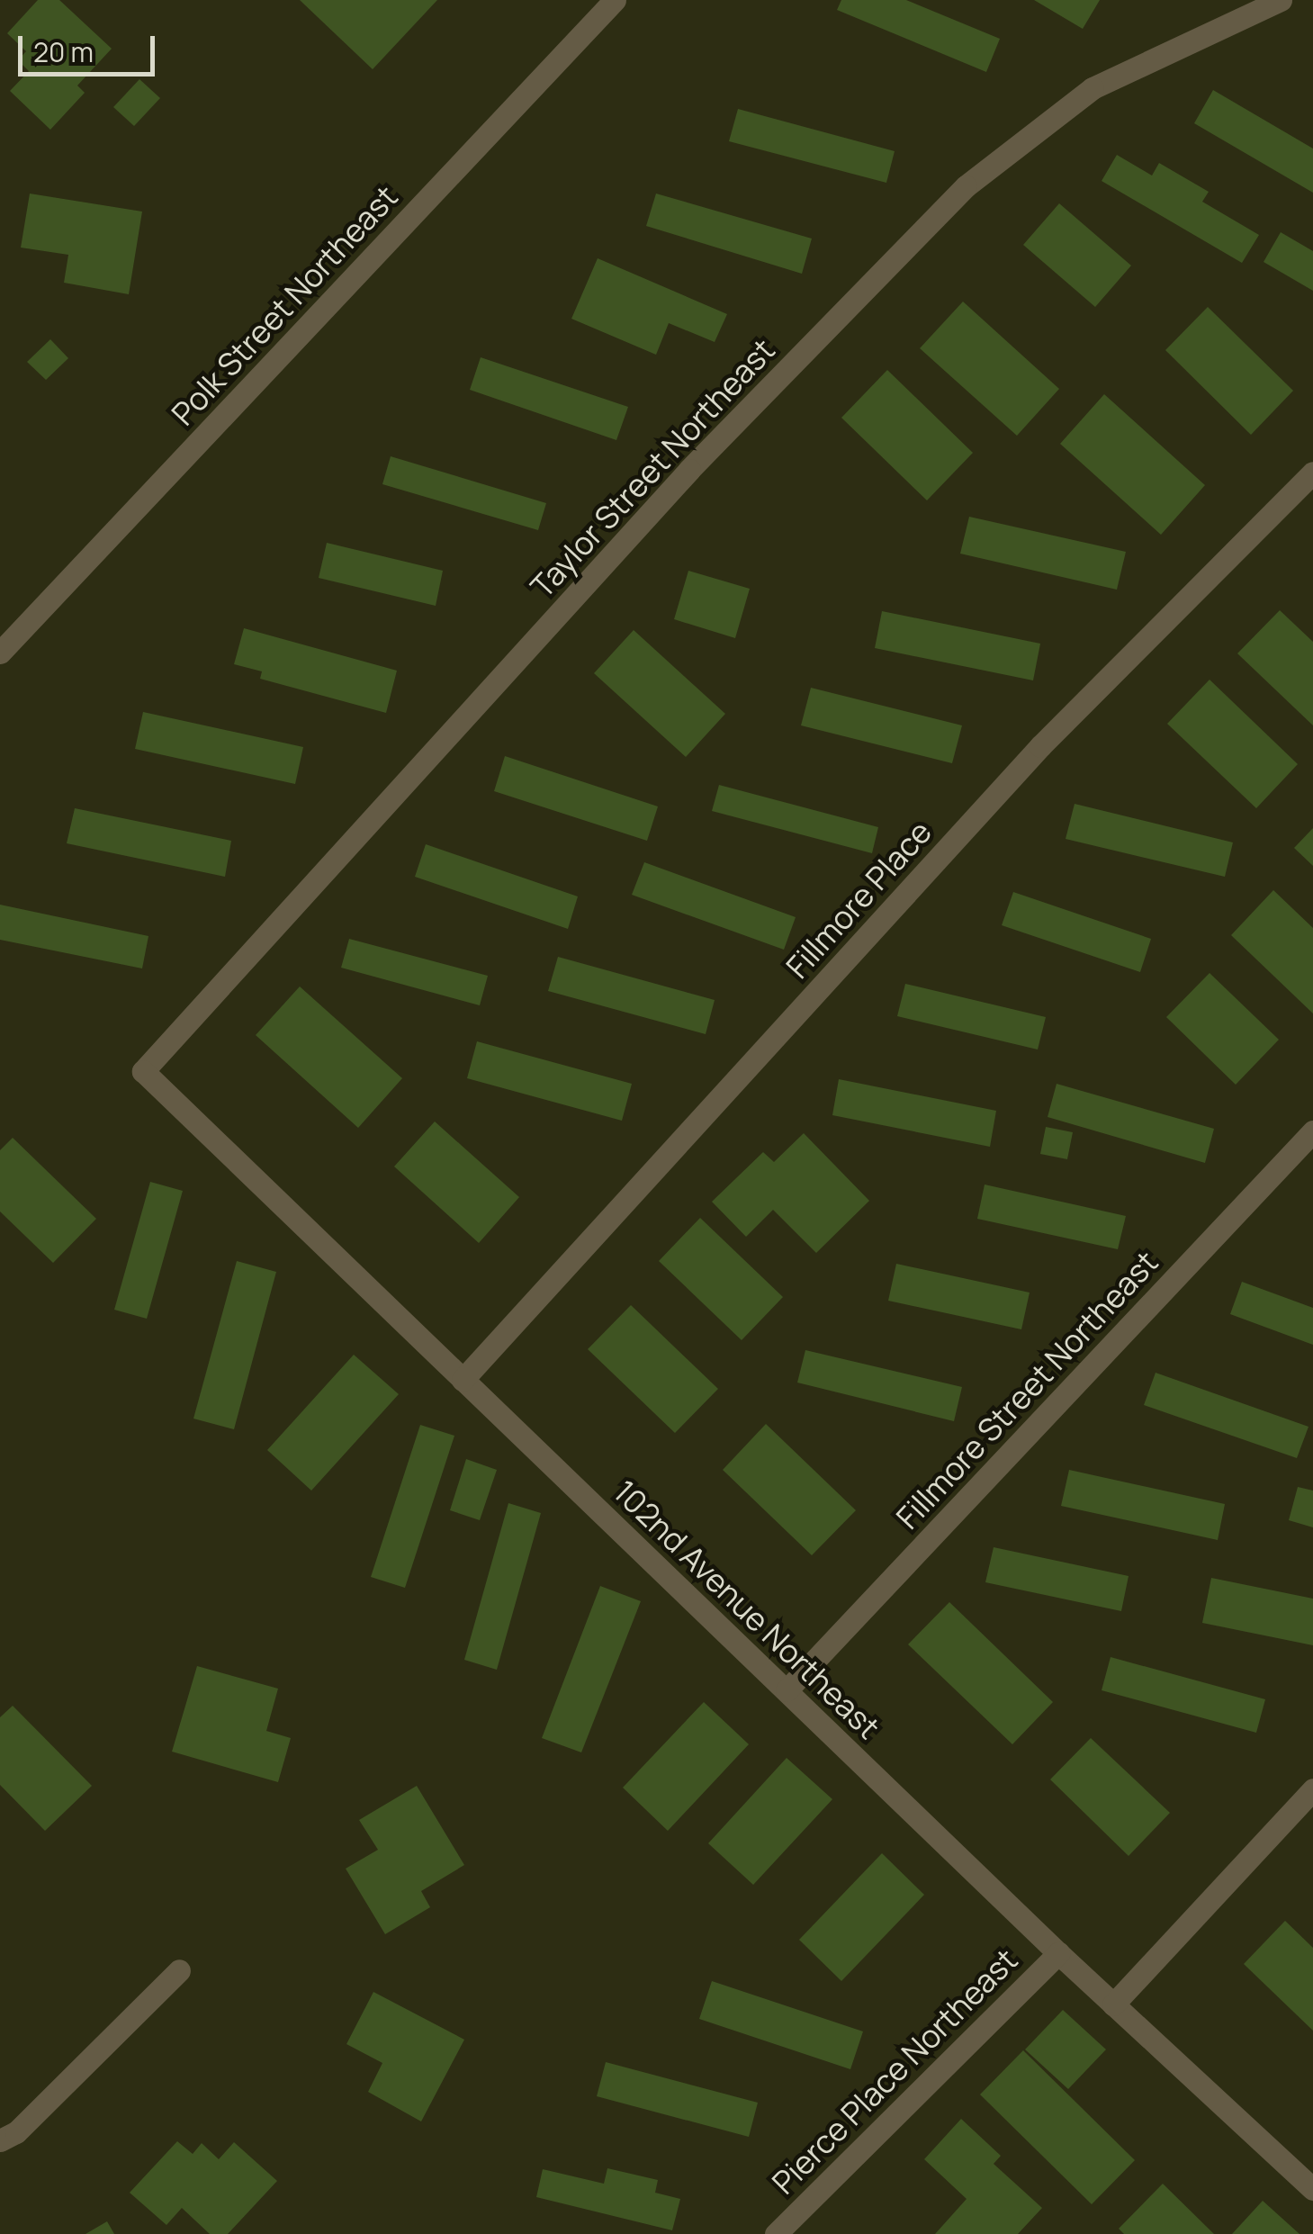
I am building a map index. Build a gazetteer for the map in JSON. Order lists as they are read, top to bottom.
{
  "streets": {
    "street": [
      "Polk Street Northeast",
      "Taylor Street Northeast",
      "Fillmore Place",
      "Fillmore Street Northeast",
      "102nd Avenue Northeast",
      "Pierce Place Northeast"
    ]
  },
  "crossings": [
    ["Taylor Street Northeast", "102nd Avenue Northeast"],
    ["Fillmore Place", "102nd Avenue Northeast"],
    ["Fillmore Street Northeast", "102nd Avenue Northeast"],
    ["102nd Avenue Northeast", "Pierce Place Northeast"]
  ],
  "scale_bar": "20 m"
}
